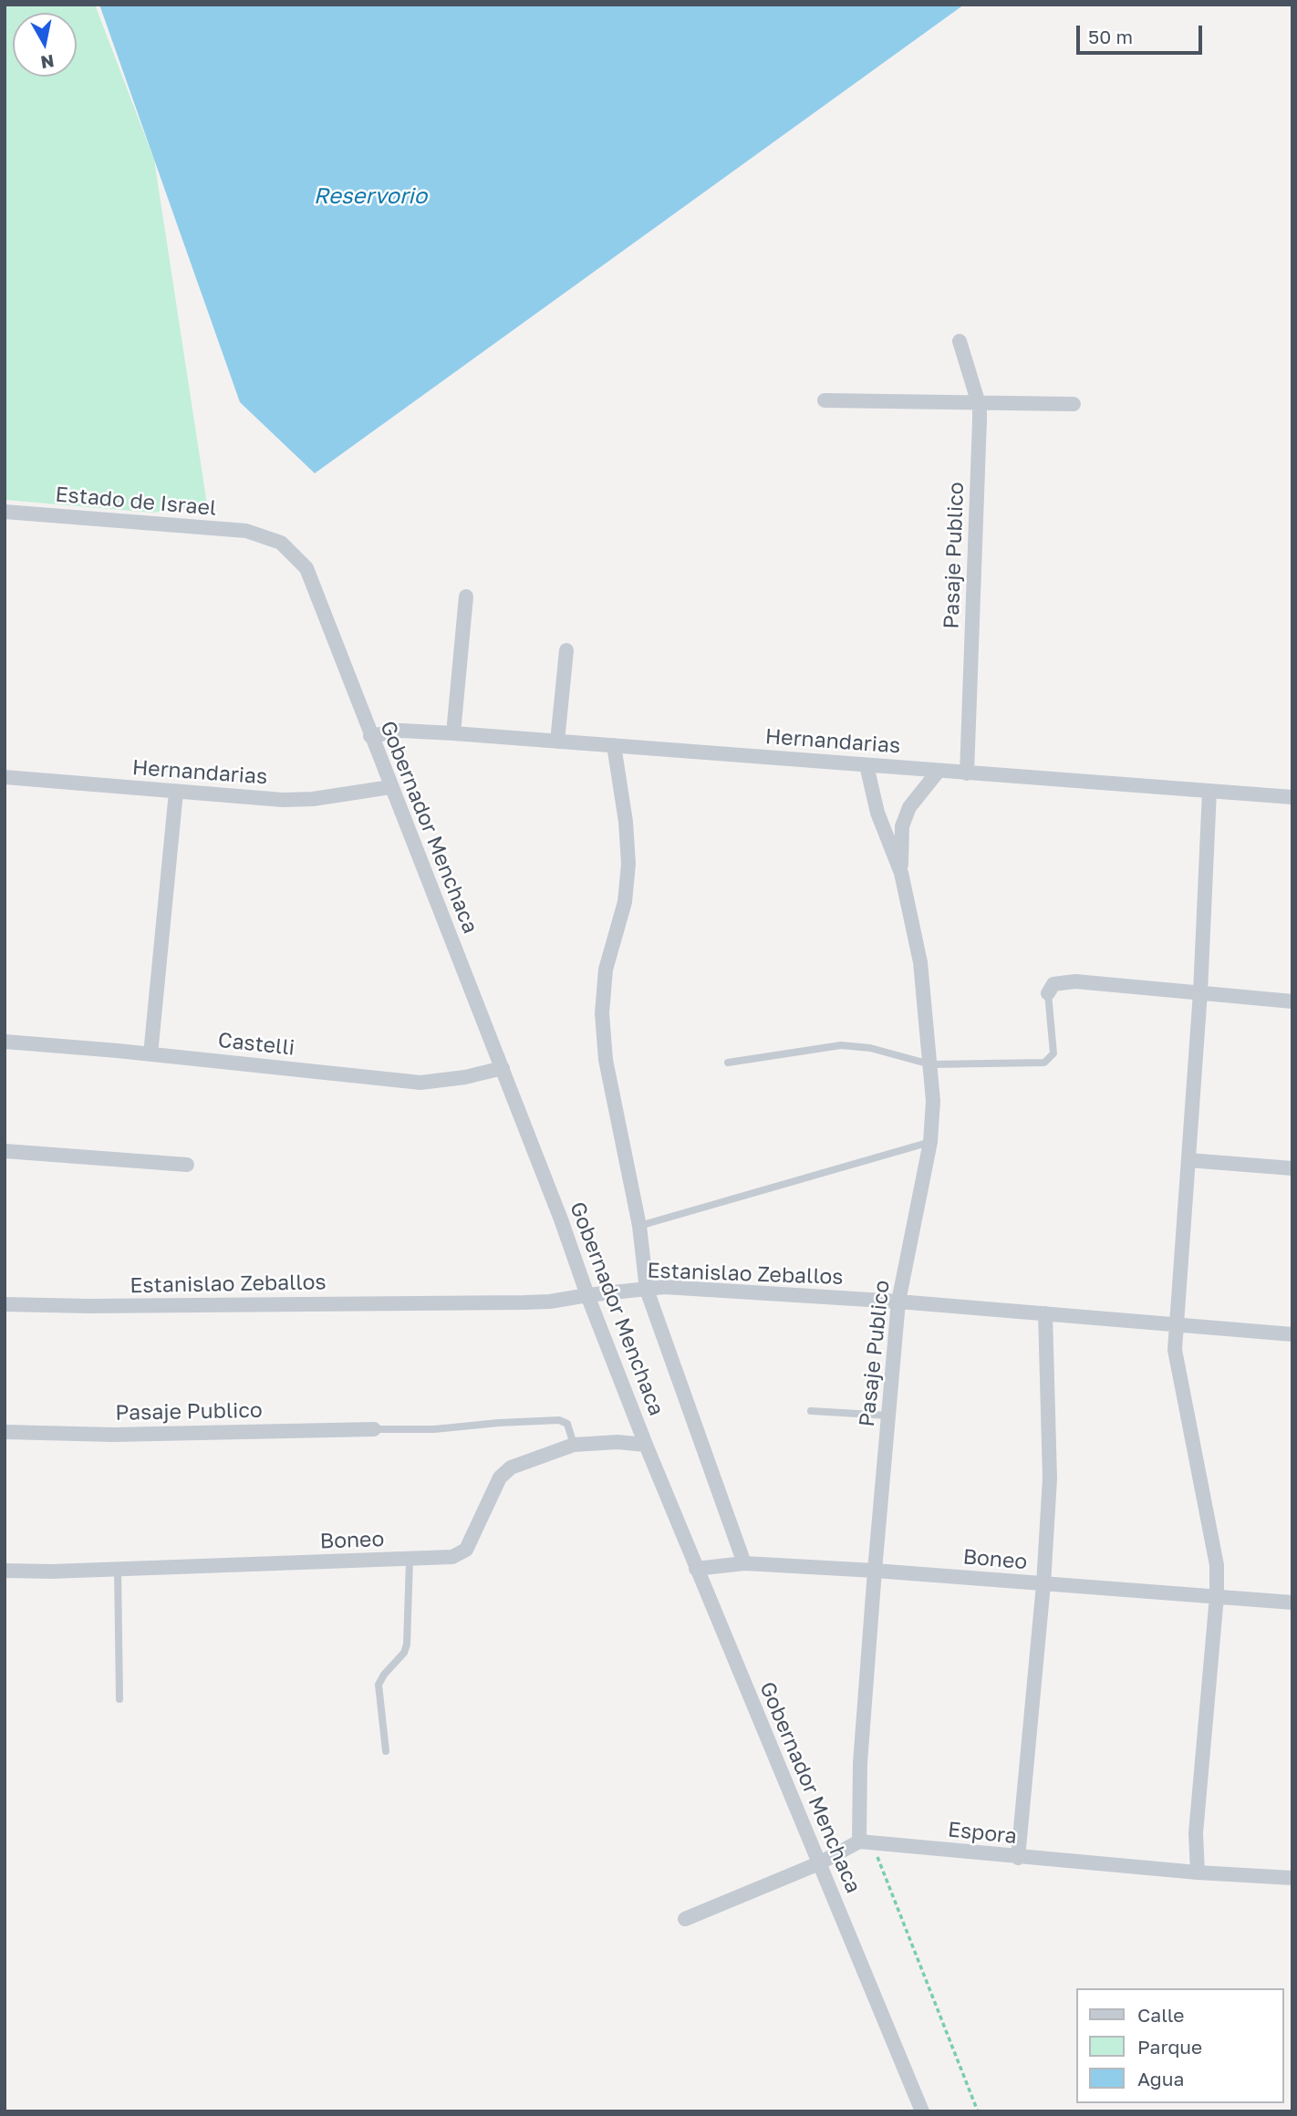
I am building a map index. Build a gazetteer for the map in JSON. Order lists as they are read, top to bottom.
{
  "streets": {
    "street": [
      "Estado de Israel",
      "Pasaje Publico",
      "Hernandarias",
      "Gobernador Menchaca",
      "Castelli",
      "Estanislao Zeballos",
      "Boneo",
      "Espora"
    ]
  },
  "crossings": [
    ["Estado de Israel", "Gobernador Menchaca"],
    ["Pasaje Publico", "Hernandarias"],
    ["Pasaje Publico", "Estanislao Zeballos"],
    ["Pasaje Publico", "Boneo"],
    ["Pasaje Publico", "Espora"],
    ["Hernandarias", "Gobernador Menchaca"],
    ["Gobernador Menchaca", "Castelli"],
    ["Gobernador Menchaca", "Estanislao Zeballos"],
    ["Gobernador Menchaca", "Boneo"]
  ],
  "water": ["Reservorio"],
  "legend": ["Calle", "Parque", "Agua"],
  "scale_bar": "50 m",
  "north": "bottom"
}
